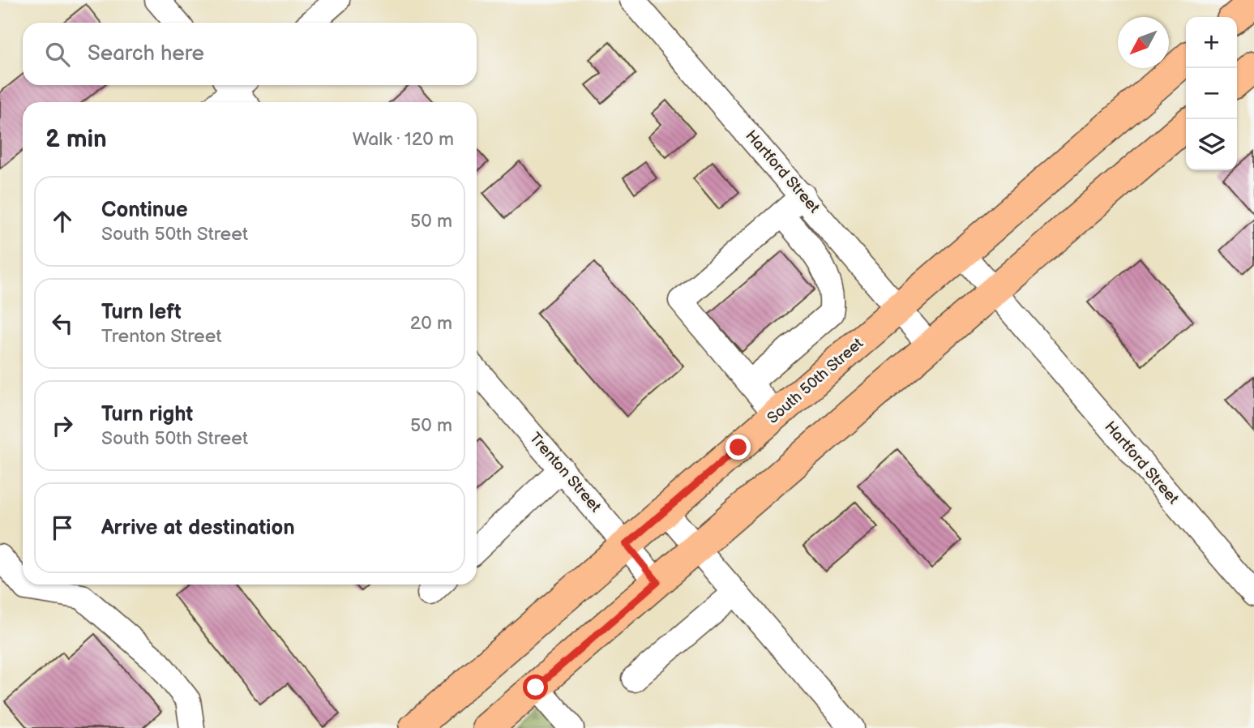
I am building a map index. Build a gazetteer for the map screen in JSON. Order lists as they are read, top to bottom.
{
  "streets": {
    "main road": ["South 50th Street"],
    "street": ["Hartford Street", "Trenton Street"]
  },
  "crossings": [
    ["Hartford Street", "South 50th Street"],
    ["South 50th Street", "Trenton Street"]
  ],
  "north": "bottom left",
  "page": {
    "map_buttons": ["+", "−"],
    "search": "Search here",
    "heading": ["2 min", "Walk · 120 m"],
    "list": [
      ["Continue", "South 50th Street", "50 m"],
      ["Turn left", "Trenton Street", "20 m"],
      ["Turn right", "South 50th Street", "50 m"],
      "Arrive at destination"
    ]
  }
}
